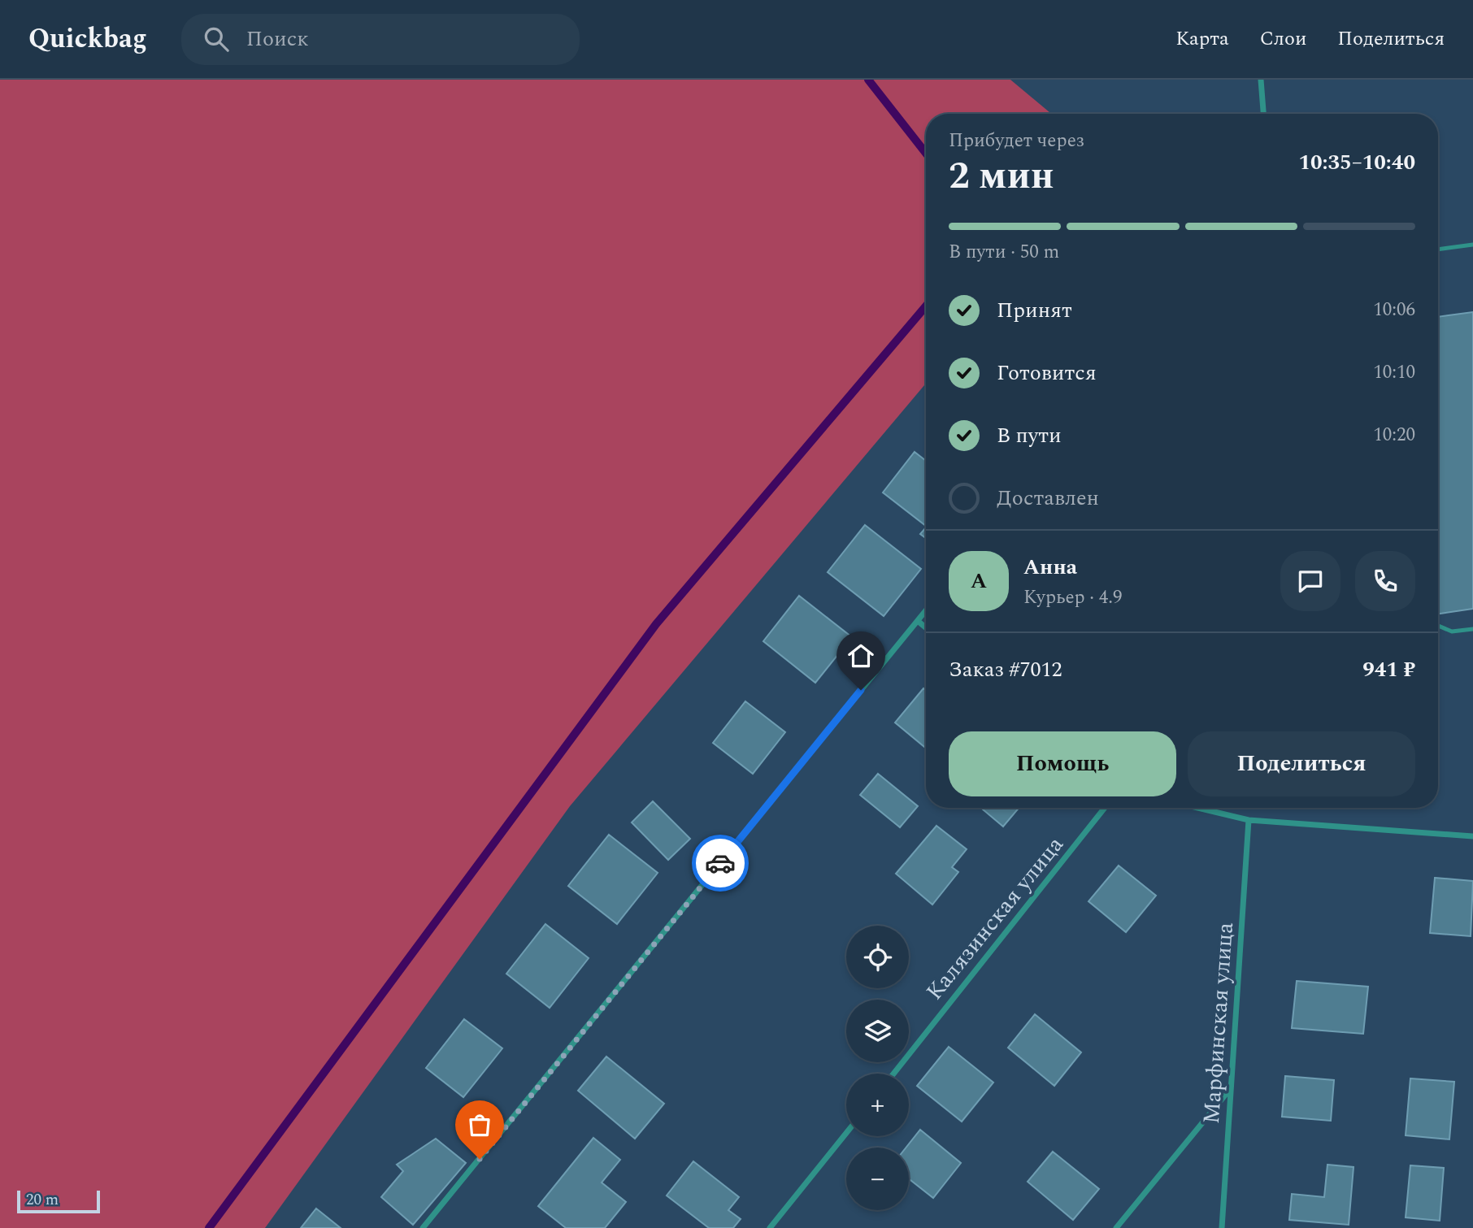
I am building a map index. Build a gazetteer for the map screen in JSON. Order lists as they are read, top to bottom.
{
  "streets": {
    "street": ["Калязинская улица", "Марфинская улица"]
  },
  "scale_bar": "20 m",
  "page": {
    "header": "Quickbag",
    "search": "Поиск",
    "nav": ["Карта", "Слои", "Поделиться"],
    "heading": ["2 мин", "Прибудет через", "10:35–10:40"],
    "panel": [
      "Анна",
      "Курьер · 4.9",
      "Заказ #7012",
      "941 ₽"
    ],
    "bar": "В пути · 50 m",
    "list": [
      ["Принят", "10:06"],
      ["Готовится", "10:10"],
      ["В пути", "10:20"],
      "Доставлен"
    ],
    "round": "А",
    "buttons": ["Помощь", "Поделиться"],
    "map_buttons": ["+", "−"],
    "scale": "20 m"
  }
}
